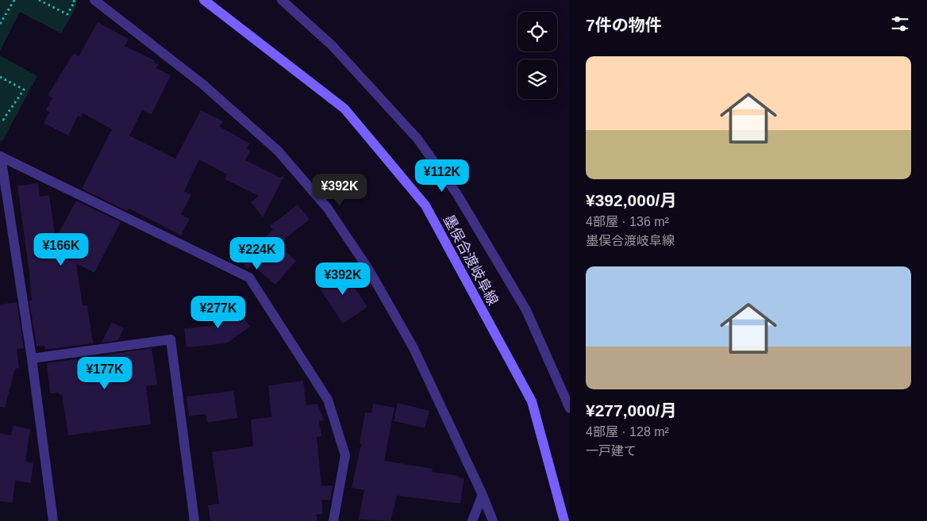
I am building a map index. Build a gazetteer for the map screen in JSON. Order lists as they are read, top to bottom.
{
  "streets": {
    "main road": ["墨俣合渡岐阜線"]
  },
  "page": {
    "heading": "7件の物件",
    "list": [
      {
        "name": "¥392,000/月",
        "note": "4部屋 · 136 m² · 墨俣合渡岐阜線"
      },
      {
        "name": "¥277,000/月",
        "note": "4部屋 · 128 m² · 一戸建て"
      }
    ],
    "price": [
      "¥112K",
      "¥392K",
      "¥166K",
      "¥224K",
      "¥392K",
      "¥277K",
      "¥177K"
    ]
  }
}
